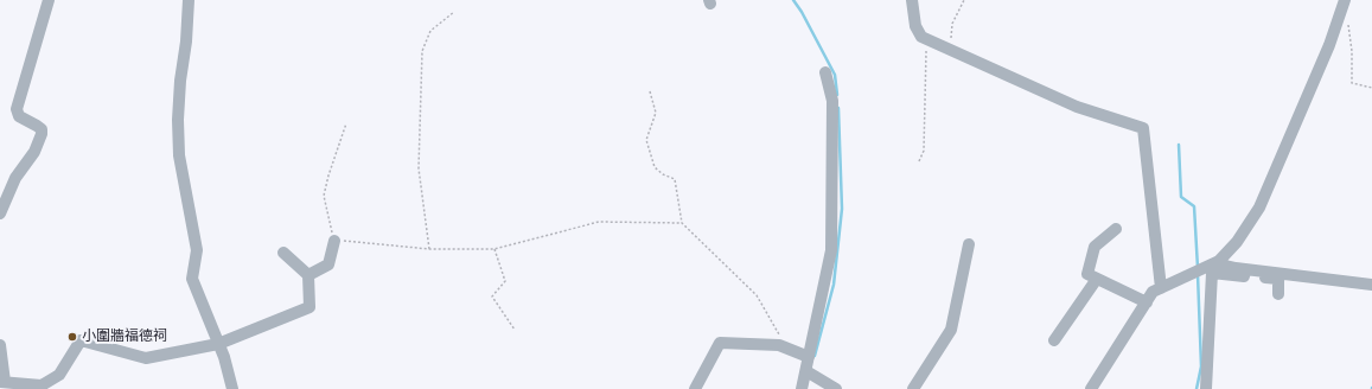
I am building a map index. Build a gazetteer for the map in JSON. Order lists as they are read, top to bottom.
{
  "places": ["小圍牆福德祠"]
}
